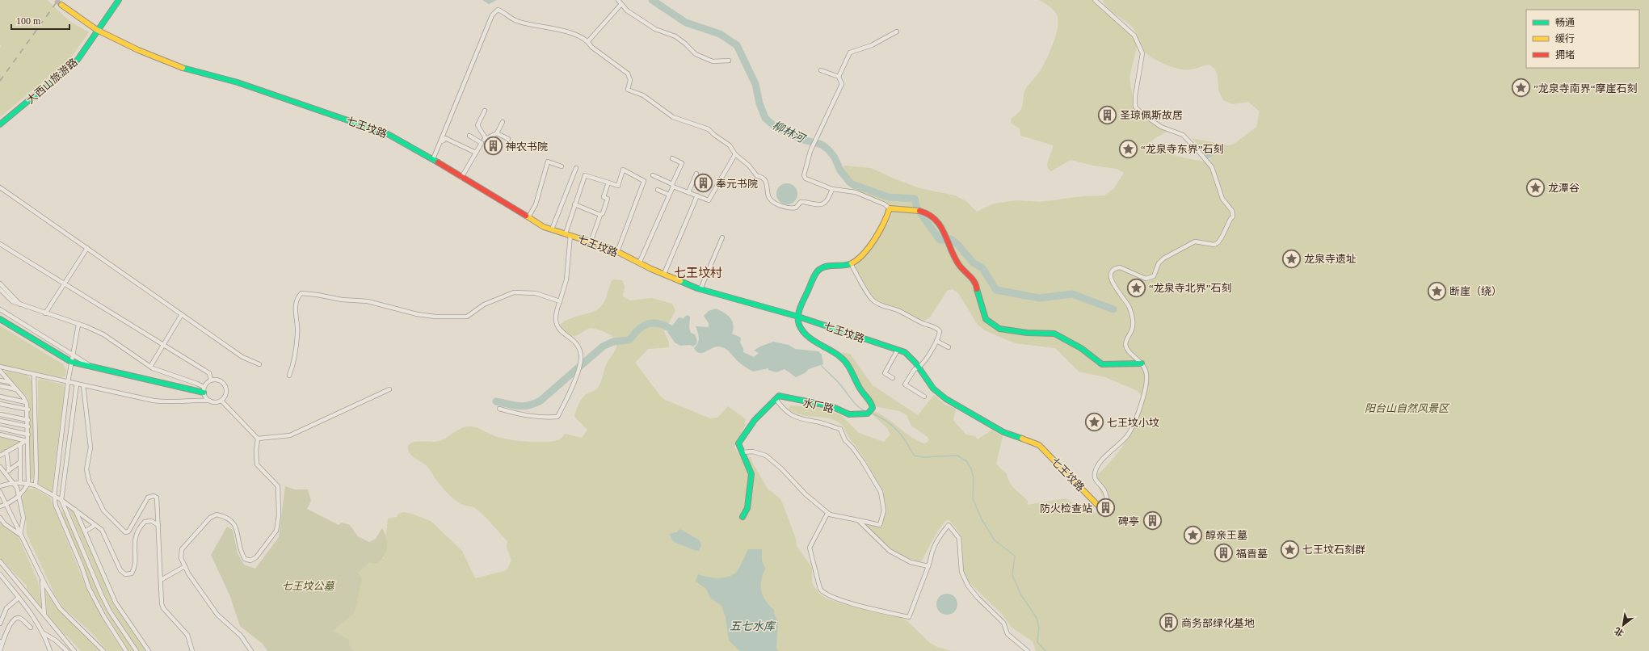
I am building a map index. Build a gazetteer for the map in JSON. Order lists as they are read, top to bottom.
{
  "streets": {
    "street": ["大西山旅游路", "七王坟路", "水厂路"]
  },
  "crossings": [
    ["大西山旅游路", "七王坟路"],
    ["七王坟路", "水厂路"]
  ],
  "districts": ["七王坟村"],
  "water": ["柳林河", "五七水库"],
  "parks": ["阳台山自然风景区", "七王坟公墓"],
  "places": {
    "place": [
      "”龙泉寺南界“摩崖石刻",
      "“龙泉寺东界”石刻",
      "龙潭谷",
      "龙泉寺遗址",
      "“龙泉寺北界”石刻",
      "断崖（绕）",
      "七王坟小坟",
      "醇亲王墓",
      "七王坟石刻群"
    ],
    "building": [
      "圣琼佩斯故居",
      "神农书院",
      "奉元书院",
      "防火检查站",
      "碑亭",
      "福晋墓",
      "商务部绿化基地"
    ]
  },
  "legend": ["畅通", "缓行", "拥堵"],
  "scale_bar": "100 m",
  "north": "bottom left"
}
